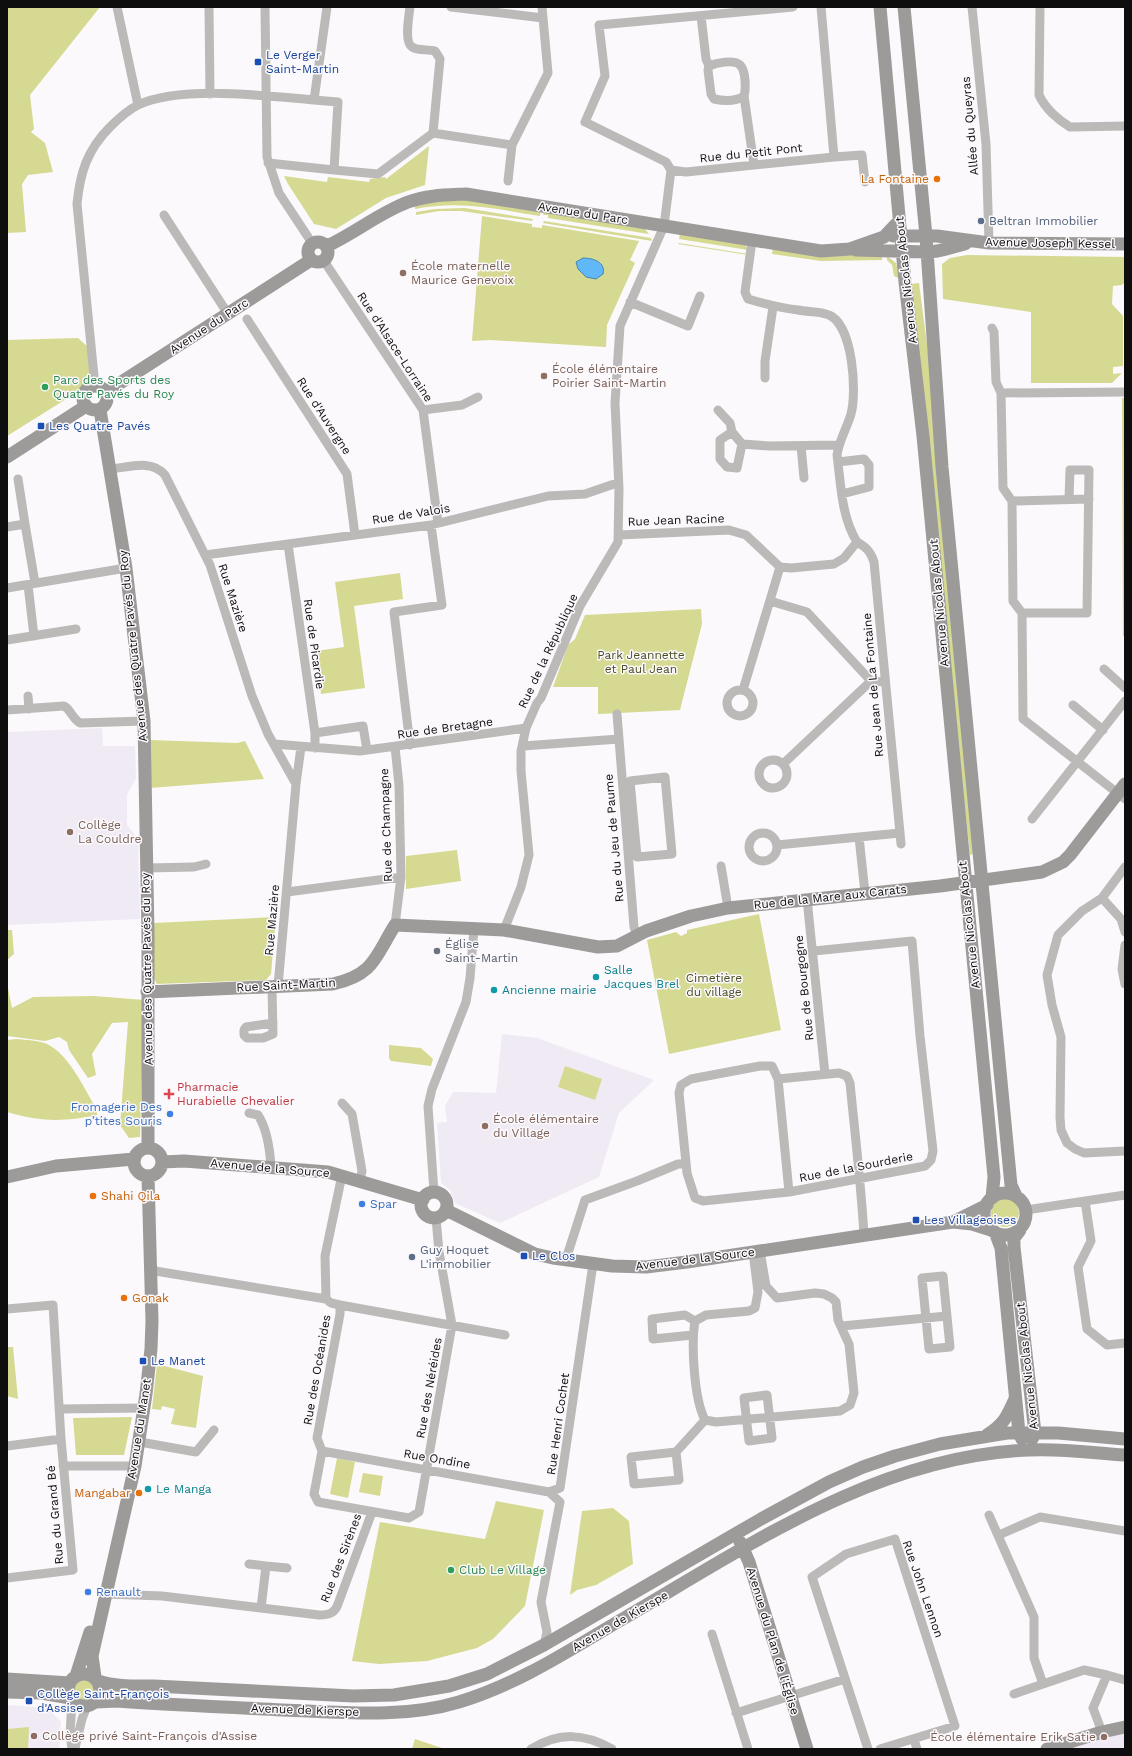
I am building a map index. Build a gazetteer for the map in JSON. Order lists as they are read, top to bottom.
{
  "streets": {
    "main road": [
      "Avenue du Parc",
      "Avenue Joseph Kessel",
      "Avenue Nicolas About",
      "Avenue des Quatre Pavés du Roy",
      "Rue de la Mare aux Carats",
      "Rue Saint-Martin",
      "Avenue de la Source",
      "Avenue du Manet",
      "Avenue de Kierspe",
      "Avenue du Plan de l'Église"
    ],
    "street": [
      "Allée du Queyras",
      "Rue du Petit Pont",
      "Rue d'Alsace-Lorraine",
      "Rue d'Auvergne",
      "Rue de Valois",
      "Rue Jean Racine",
      "Rue Mazière",
      "Rue de Picardie",
      "Rue de la République",
      "Rue Jean de La Fontaine",
      "Rue de Bretagne",
      "Rue de Champagne",
      "Rue du Jeu de Paume",
      "Rue de Bourgogne",
      "Rue de la Sourderie",
      "Rue des Océanides",
      "Rue des Néréides",
      "Rue Henri Cochet",
      "Rue Ondine",
      "Rue du Grand Bé",
      "Rue des Sirènes",
      "Rue John Lennon"
    ]
  },
  "crossings": [
    ["Allée du Queyras", "Avenue Joseph Kessel"],
    ["Avenue du Parc", "Avenue Joseph Kessel"],
    ["Avenue du Parc", "Avenue Nicolas About"],
    ["Avenue du Parc", "Rue d'Alsace-Lorraine"],
    ["Avenue du Parc", "Avenue des Quatre Pavés du Roy"],
    ["Avenue du Parc", "Rue de la République"],
    ["Avenue Joseph Kessel", "Avenue Nicolas About"],
    ["Avenue Nicolas About", "Rue de la Mare aux Carats"],
    ["Avenue Nicolas About", "Avenue de la Source"],
    ["Avenue Nicolas About", "Avenue de Kierspe"],
    ["Rue d'Alsace-Lorraine", "Rue de Valois"],
    ["Rue d'Alsace-Lorraine", "Rue de Bretagne"],
    ["Rue d'Auvergne", "Rue de Valois"],
    ["Rue de Valois", "Rue Mazière"],
    ["Rue de Valois", "Rue de Picardie"],
    ["Rue de Valois", "Rue de la République"],
    ["Rue Jean Racine", "Rue de la République"],
    ["Rue Mazière", "Avenue des Quatre Pavés du Roy"],
    ["Rue Mazière", "Rue de Bretagne"],
    ["Rue Mazière", "Rue Saint-Martin"],
    ["Rue de Picardie", "Rue de Bretagne"],
    ["Avenue des Quatre Pavés du Roy", "Rue Saint-Martin"],
    ["Avenue des Quatre Pavés du Roy", "Avenue de la Source"],
    ["Avenue des Quatre Pavés du Roy", "Avenue du Manet"],
    ["Rue de la République", "Rue de Bretagne"],
    ["Rue de la République", "Rue de la Mare aux Carats"],
    ["Rue de Bretagne", "Rue de Champagne"],
    ["Rue de Champagne", "Rue de la Mare aux Carats"],
    ["Rue de Champagne", "Rue Saint-Martin"],
    ["Rue du Jeu de Paume", "Rue de la Mare aux Carats"],
    ["Rue de la Mare aux Carats", "Rue Saint-Martin"],
    ["Rue de la Mare aux Carats", "Rue de Bourgogne"],
    ["Rue de Bourgogne", "Rue de la Sourderie"],
    ["Avenue de la Source", "Rue des Océanides"],
    ["Avenue de la Source", "Rue des Néréides"],
    ["Avenue de la Source", "Rue Henri Cochet"],
    ["Avenue de la Source", "Avenue du Manet"],
    ["Rue des Océanides", "Rue des Néréides"],
    ["Rue des Océanides", "Rue Ondine"],
    ["Rue des Océanides", "Rue des Sirènes"],
    ["Rue des Néréides", "Rue Ondine"],
    ["Rue des Néréides", "Rue des Sirènes"],
    ["Rue Henri Cochet", "Rue Ondine"],
    ["Rue Henri Cochet", "Avenue de Kierspe"],
    ["Avenue du Manet", "Rue des Sirènes"],
    ["Avenue du Manet", "Avenue de Kierspe"],
    ["Avenue de Kierspe", "Avenue du Plan de l'Église"]
  ],
  "parks": ["Park Jeannette et Paul Jean", "Cimetière du village"],
  "places": {
    "transit": [
      "Le Verger Saint-Martin",
      "Les Quatre Pavés",
      "Les Villageoises",
      "Le Clos",
      "Le Manet",
      "Collège Saint-François d'Assise"
    ],
    "other": [
      "La Fontaine",
      "Beltran Immobilier",
      "École maternelle Maurice Genevoix",
      "École élémentaire Poirier Saint-Martin",
      "Parc des Sports des Quatre Pavés du Roy",
      "Collège La Couldre",
      "Église Saint-Martin",
      "Salle Jacques Brel",
      "Ancienne mairie",
      "Fromagerie Des p’tites Souris",
      "École élémentaire du Village",
      "Shahi Qila",
      "Spar",
      "Guy Hoquet L'immobilier",
      "Gonak",
      "Le Manga",
      "Mangabar",
      "Club Le Village",
      "Renault",
      "Collège privé Saint-François d'Assise",
      "École élémentaire Erik Satie"
    ],
    "health": ["Pharmacie Hurabielle Chevalier"]
  }
}
